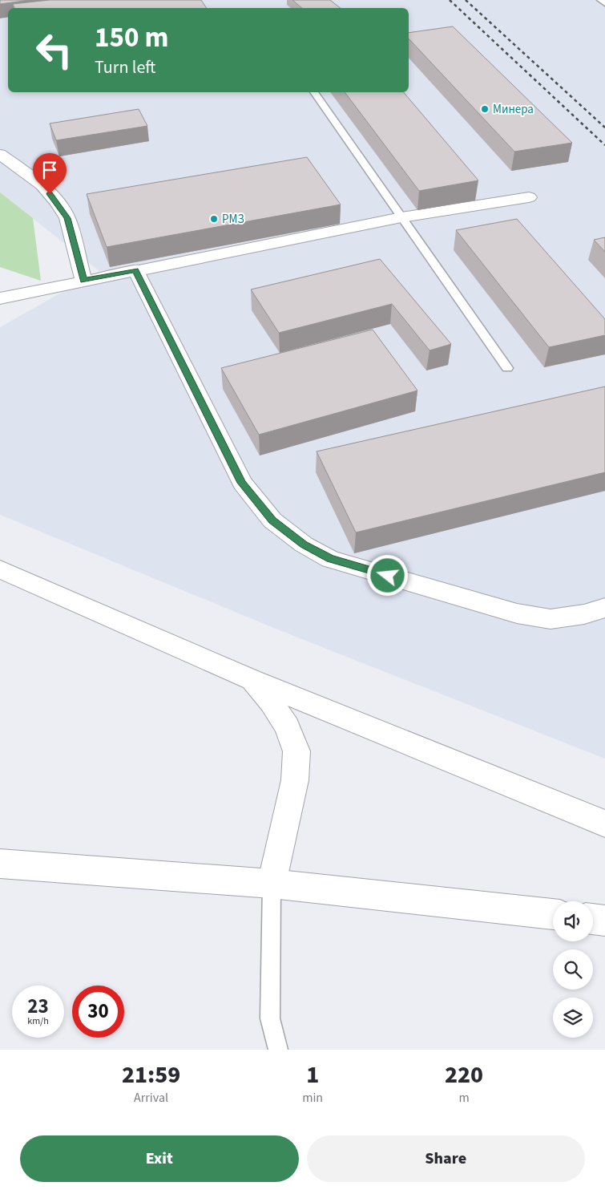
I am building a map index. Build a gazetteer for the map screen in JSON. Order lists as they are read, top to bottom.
{
  "places": ["Минера", "РМЗ"],
  "page": {
    "turn": ["150 m", "Turn left"],
    "speed": "23 km/h",
    "limit": "30",
    "eta": [
      "21:59",
      "Arrival",
      "1",
      "min",
      "220",
      "m"
    ],
    "buttons": ["Exit", "Share"]
  }
}
